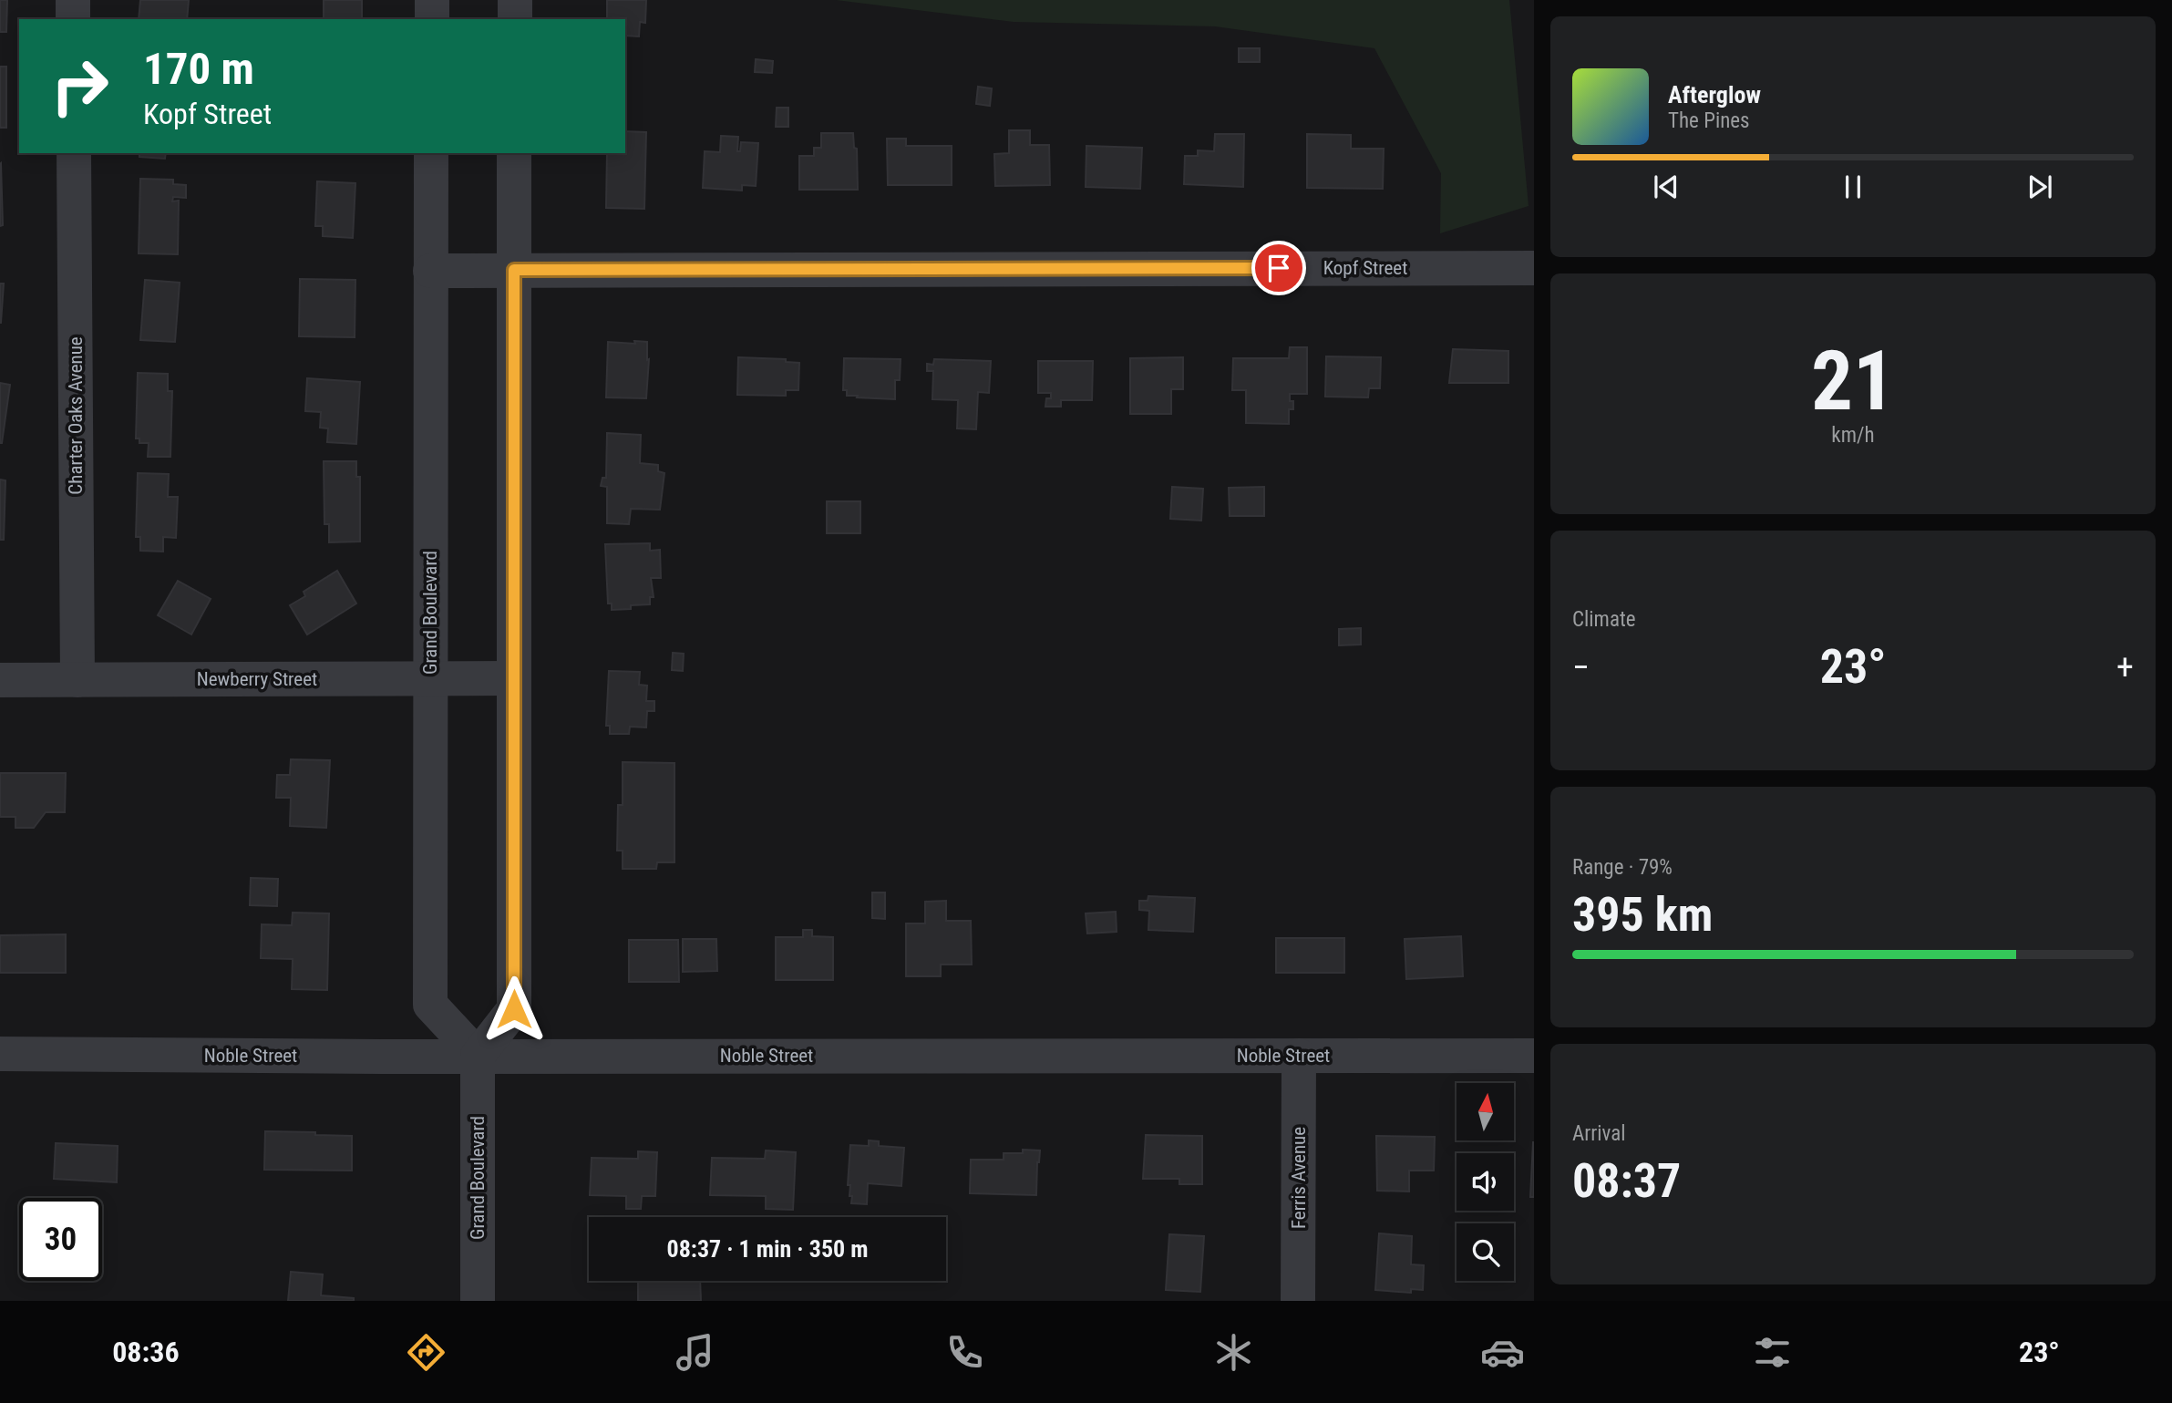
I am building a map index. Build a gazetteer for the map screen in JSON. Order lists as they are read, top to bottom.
{
  "streets": {
    "street": [
      "Kopf Street",
      "Charter Oaks Avenue",
      "Grand Boulevard",
      "Newberry Street",
      "Noble Street",
      "Ferris Avenue"
    ]
  },
  "crossings": [
    ["Kopf Street", "Grand Boulevard"],
    ["Charter Oaks Avenue", "Newberry Street"],
    ["Grand Boulevard", "Newberry Street"],
    ["Grand Boulevard", "Noble Street"],
    ["Noble Street", "Ferris Avenue"]
  ],
  "north": "top",
  "page": {
    "turn": ["170 m", "Kopf Street"],
    "song": ["Afterglow", "The Pines"],
    "tile": [
      ["21", "km/h"],
      "Climate",
      ["Range · 79%", "395 km"],
      ["Arrival", "08:37"]
    ],
    "heat": ["−", "23°", "+"],
    "limit": "30",
    "trip": "08:37 · 1 min · 350 m",
    "tabs": ["08:36", "23°"]
  }
}
